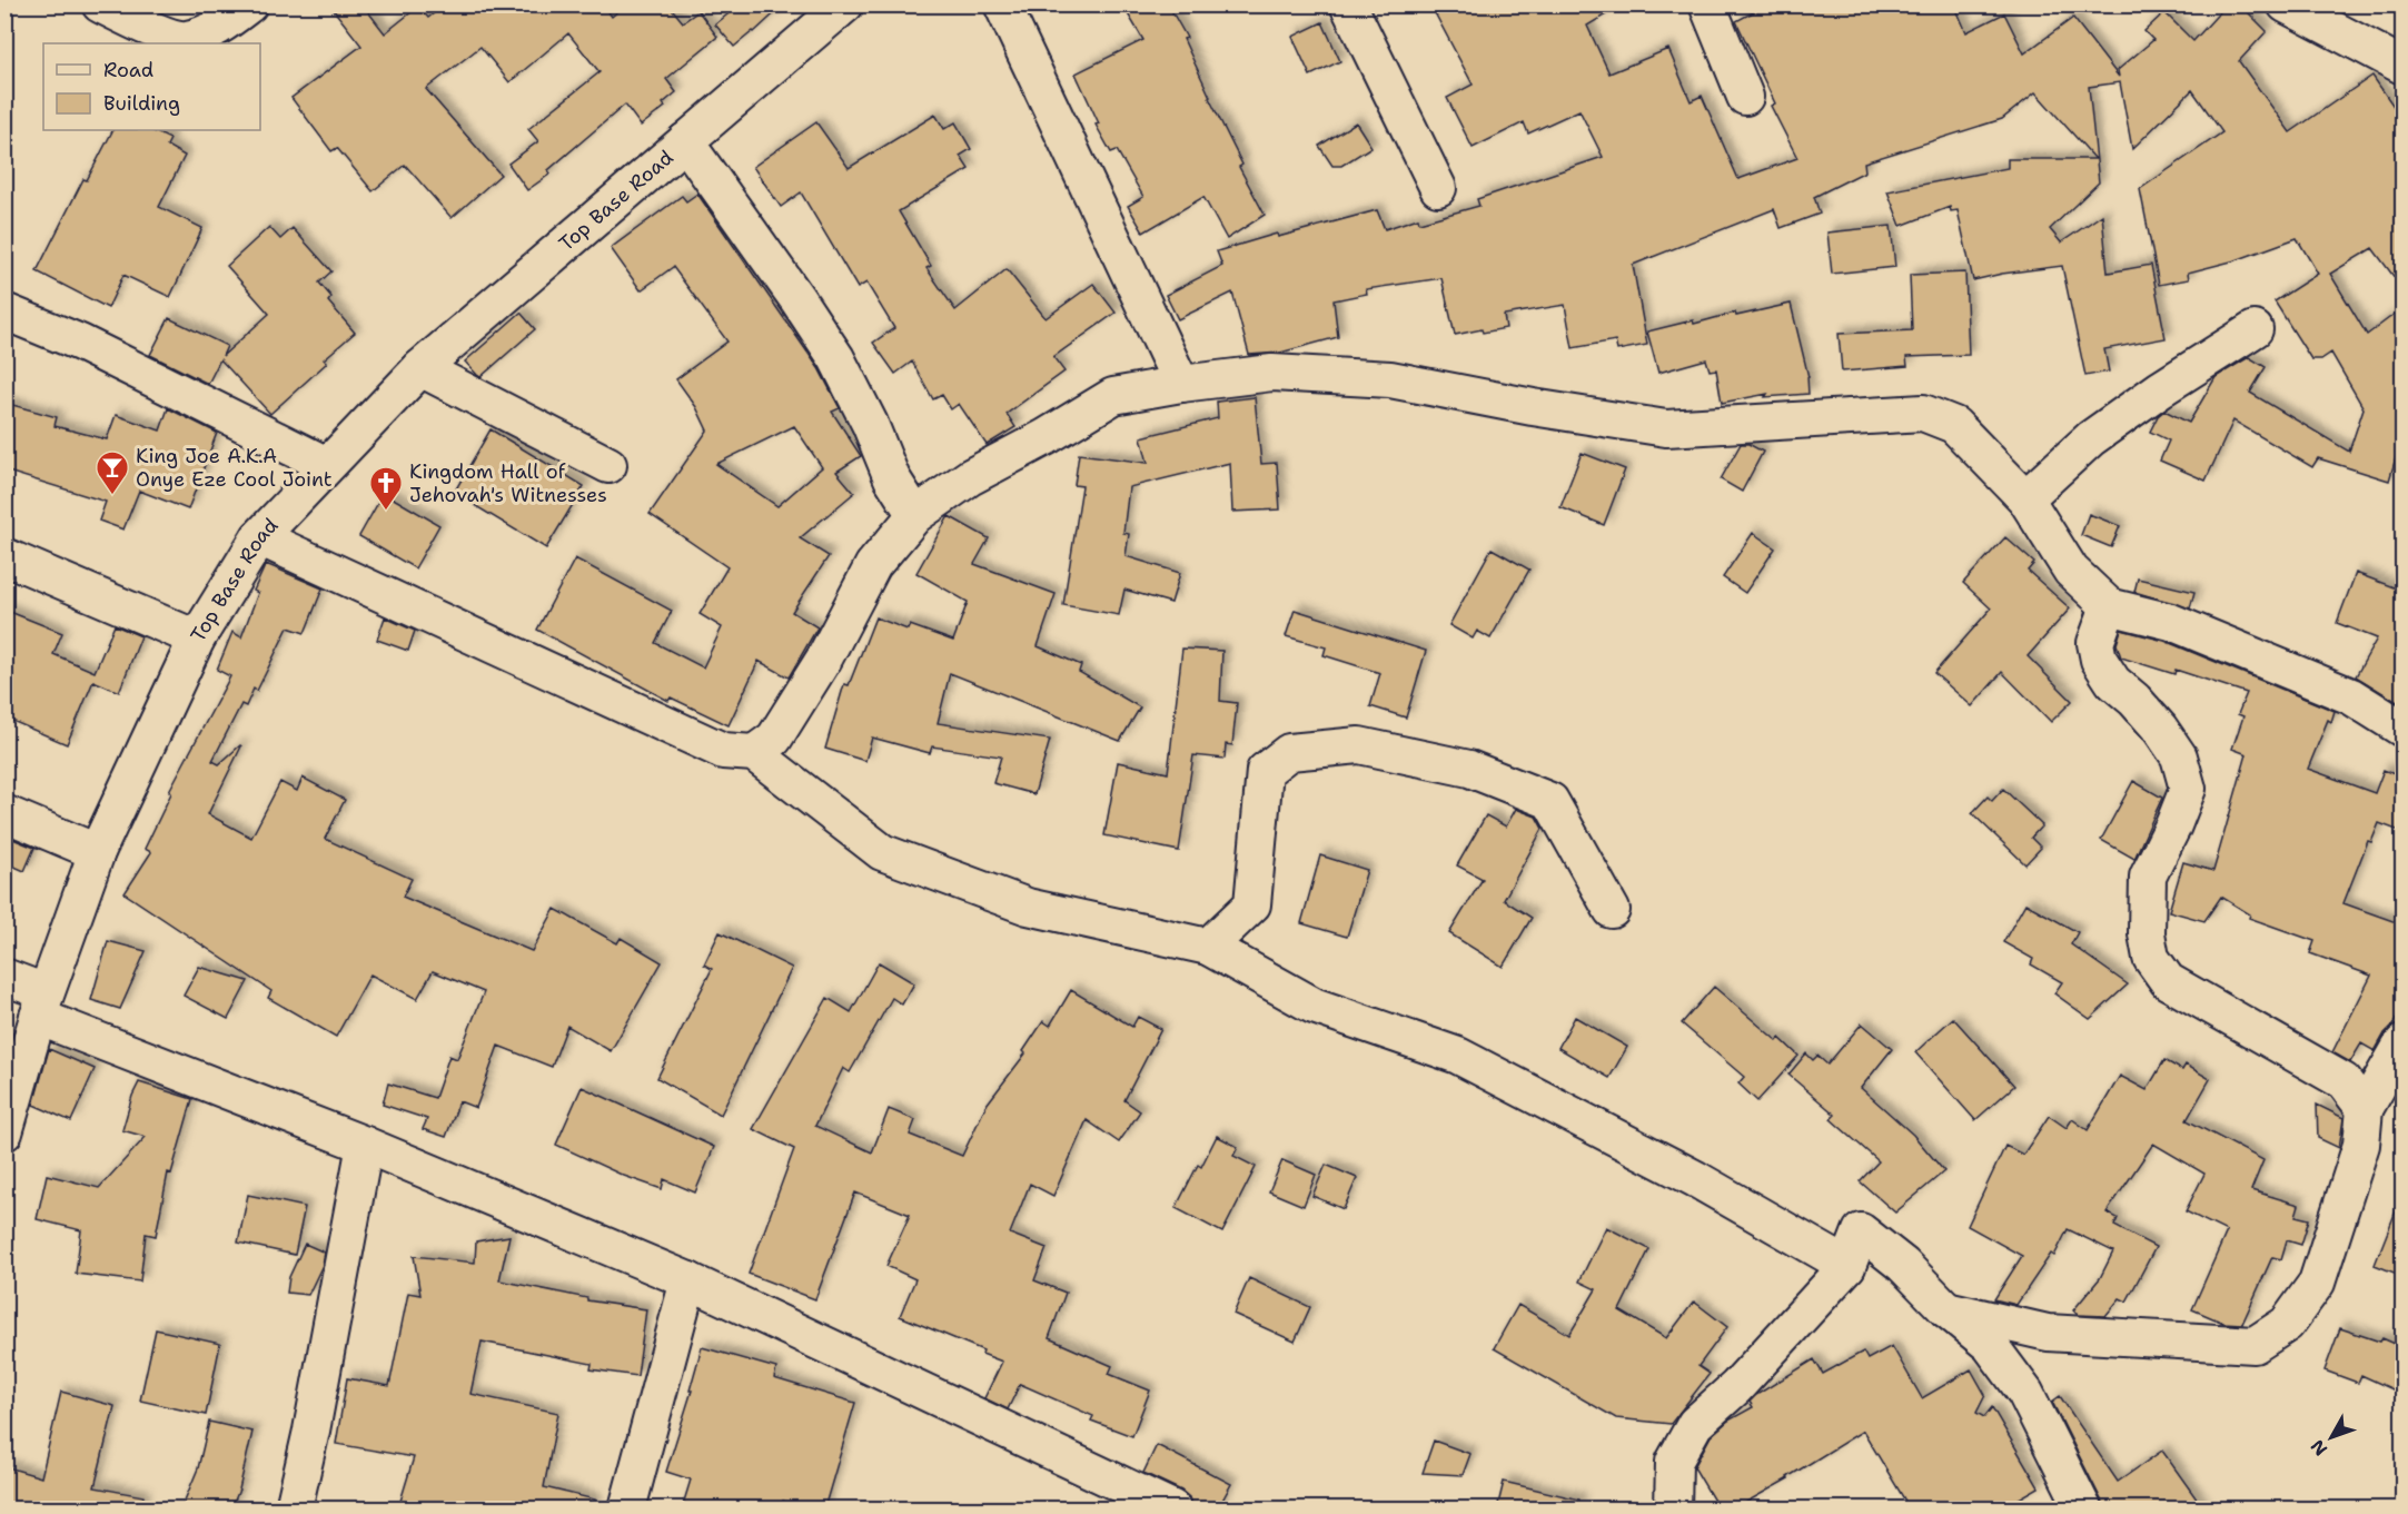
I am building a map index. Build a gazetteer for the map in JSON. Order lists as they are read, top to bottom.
{
  "streets": {
    "street": ["Top Base Road"]
  },
  "places": {
    "bar": ["King Joe A.K.A Onye Eze Cool Joint"],
    "church": ["Kingdom Hall of Jehovah's Witnesses"]
  },
  "legend": ["Road", "Building"],
  "north": "bottom left"
}
